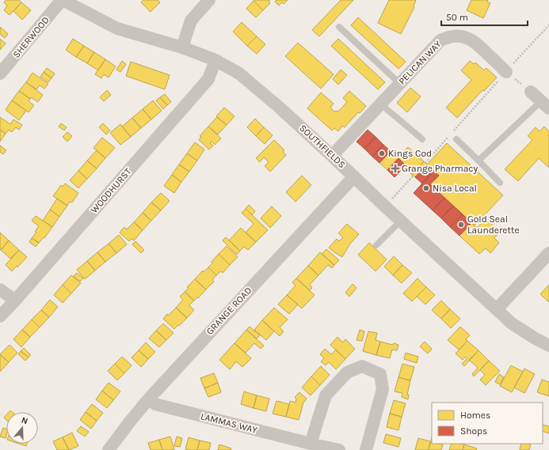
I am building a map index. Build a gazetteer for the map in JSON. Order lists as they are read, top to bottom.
{
  "streets": {
    "street": [
      "SHERWOOD",
      "PELICAN WAY",
      "SOUTHFIELDS",
      "WOODHURST",
      "GRANGE ROAD",
      "LAMMAS WAY"
    ]
  },
  "crossings": [
    ["SHERWOOD", "SOUTHFIELDS"],
    ["PELICAN WAY", "SOUTHFIELDS"],
    ["SOUTHFIELDS", "WOODHURST"],
    ["SOUTHFIELDS", "GRANGE ROAD"],
    ["GRANGE ROAD", "LAMMAS WAY"]
  ],
  "places": {
    "other": ["Kings Cod", "Nisa Local", "Gold Seal Launderette"],
    "health": ["Grange Pharmacy"]
  },
  "legend": ["Homes", "Shops"],
  "scale_bar": "50 m",
  "north": "top"
}
